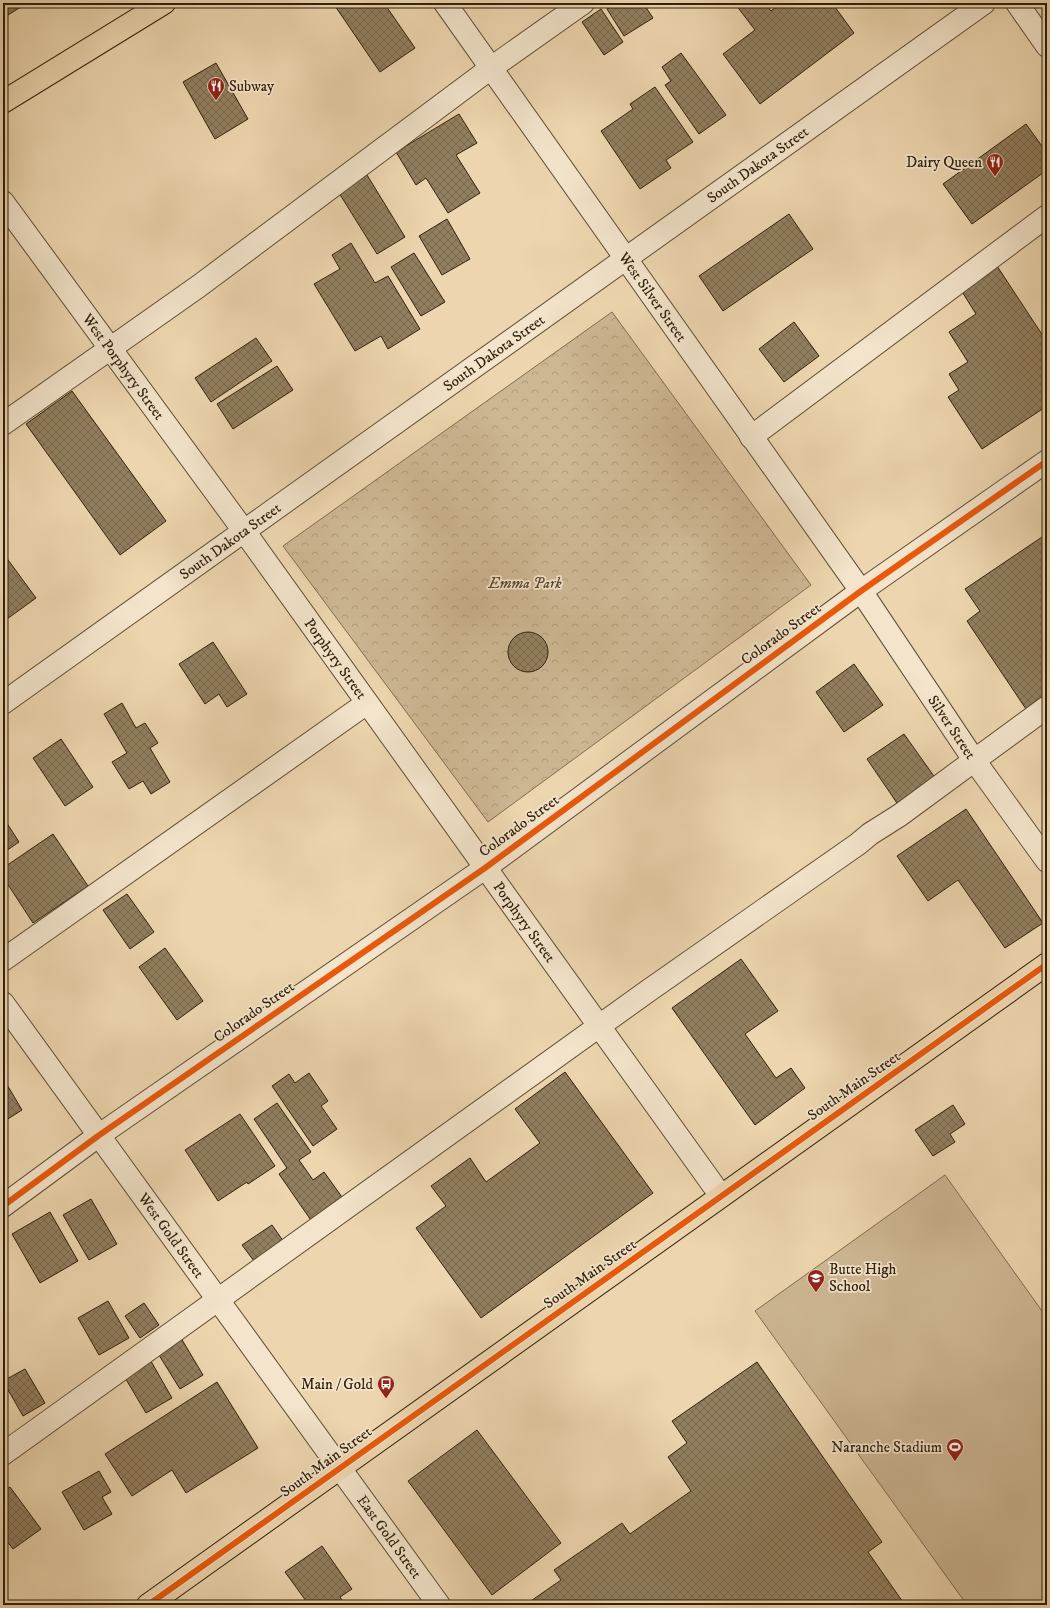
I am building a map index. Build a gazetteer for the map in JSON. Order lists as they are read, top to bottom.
{
  "streets": {
    "main road": ["South Main Street"],
    "street": [
      "South Dakota Street",
      "West Silver Street",
      "West Porphyry Street",
      "Colorado Street",
      "Porphyry Street",
      "Silver Street",
      "West Gold Street",
      "East Gold Street"
    ]
  },
  "crossings": [
    ["South Dakota Street", "West Silver Street"],
    ["South Dakota Street", "West Porphyry Street"],
    ["South Dakota Street", "Porphyry Street"],
    ["West Silver Street", "Colorado Street"],
    ["West Silver Street", "Silver Street"],
    ["West Porphyry Street", "Porphyry Street"],
    ["Colorado Street", "Porphyry Street"],
    ["Colorado Street", "Silver Street"],
    ["Colorado Street", "West Gold Street"],
    ["Porphyry Street", "South Main Street"],
    ["South Main Street", "West Gold Street"],
    ["South Main Street", "East Gold Street"],
    ["West Gold Street", "East Gold Street"]
  ],
  "parks": ["Emma Park"],
  "places": {
    "restaurant": ["Subway", "Dairy Queen"],
    "school or university": ["Butte High School"],
    "bus stop": ["Main / Gold"],
    "sports": ["Naranche Stadium"]
  }
}
